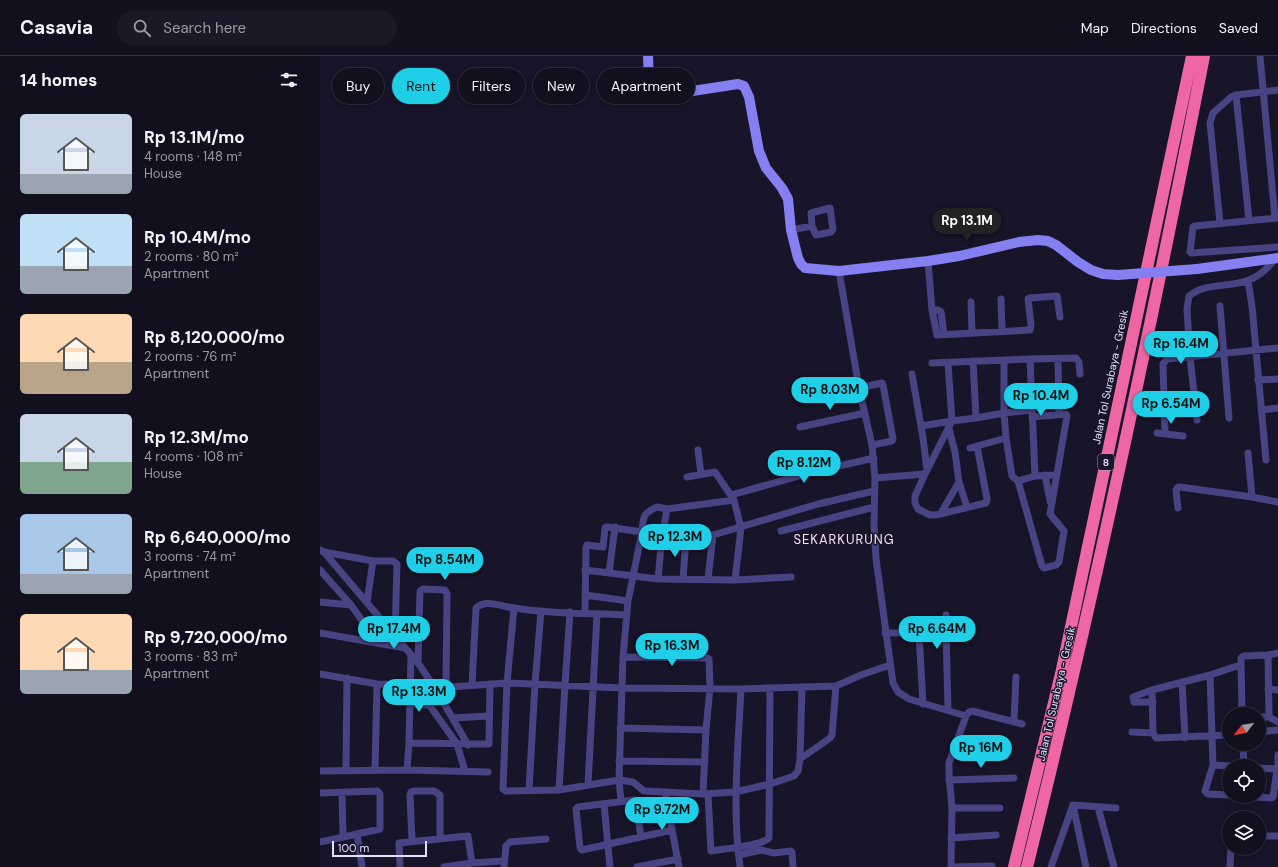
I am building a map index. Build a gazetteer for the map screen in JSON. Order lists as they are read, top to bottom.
{
  "streets": {
    "highway": ["Jalan Tol Surabaya - Gresik", "8"]
  },
  "districts": ["SEKARKURUNG"],
  "scale_bar": "100 m",
  "north": "bottom left",
  "page": {
    "header": "Casavia",
    "search": "Search here",
    "nav": ["Map", "Directions", "Saved"],
    "heading": "14 homes",
    "chip": [
      "Buy",
      "Rent",
      "Filters",
      "New",
      "Apartment"
    ],
    "list": [
      {
        "name": "Rp 13.1M/mo",
        "note": "4 rooms · 148 m² · House"
      },
      {
        "name": "Rp 10.4M/mo",
        "note": "2 rooms · 80 m² · Apartment"
      },
      {
        "name": "Rp 8,120,000/mo",
        "note": "2 rooms · 76 m² · Apartment"
      },
      {
        "name": "Rp 12.3M/mo",
        "note": "4 rooms · 108 m² · House"
      },
      {
        "name": "Rp 6,640,000/mo",
        "note": "3 rooms · 74 m² · Apartment"
      },
      {
        "name": "Rp 9,720,000/mo",
        "note": "3 rooms · 83 m² · Apartment"
      }
    ],
    "price": [
      "Rp 13.1M",
      "Rp 16.4M",
      "Rp 8.03M",
      "Rp 10.4M",
      "Rp 6.54M",
      "Rp 8.12M",
      "Rp 12.3M",
      "Rp 8.54M",
      "Rp 17.4M",
      "Rp 6.64M",
      "Rp 16.3M",
      "Rp 13.3M",
      "Rp 16M",
      "Rp 9.72M"
    ],
    "scale": "100 m"
  }
}
